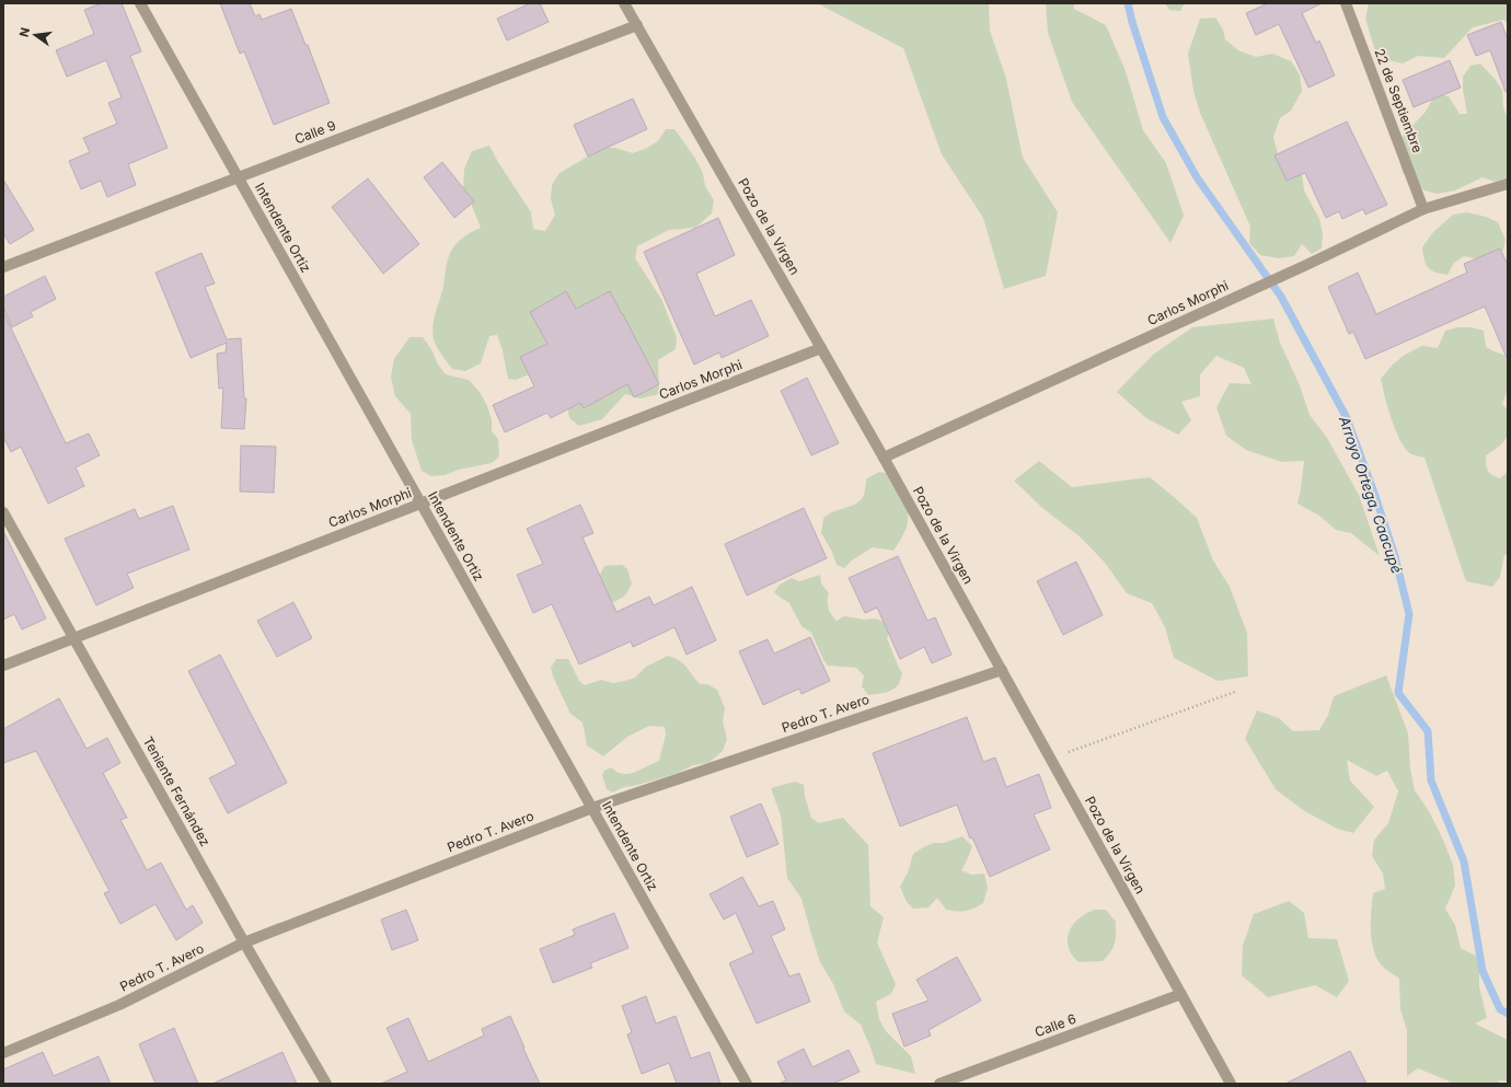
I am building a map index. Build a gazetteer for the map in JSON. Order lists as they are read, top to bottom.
{
  "streets": {
    "street": [
      "22 de Septiembre",
      "Calle 9",
      "Pozo de la Virgen",
      "Intendente Ortiz",
      "Carlos Morphi",
      "Pedro T. Avero",
      "Teniente Fernández",
      "Calle 6"
    ]
  },
  "crossings": [
    ["22 de Septiembre", "Carlos Morphi"],
    ["Calle 9", "Pozo de la Virgen"],
    ["Calle 9", "Intendente Ortiz"],
    ["Pozo de la Virgen", "Carlos Morphi"],
    ["Pozo de la Virgen", "Pedro T. Avero"],
    ["Pozo de la Virgen", "Calle 6"],
    ["Intendente Ortiz", "Carlos Morphi"],
    ["Intendente Ortiz", "Pedro T. Avero"],
    ["Carlos Morphi", "Teniente Fernández"],
    ["Pedro T. Avero", "Teniente Fernández"]
  ],
  "water": ["Arroyo Ortega, Caacupé"],
  "north": "left"
}
